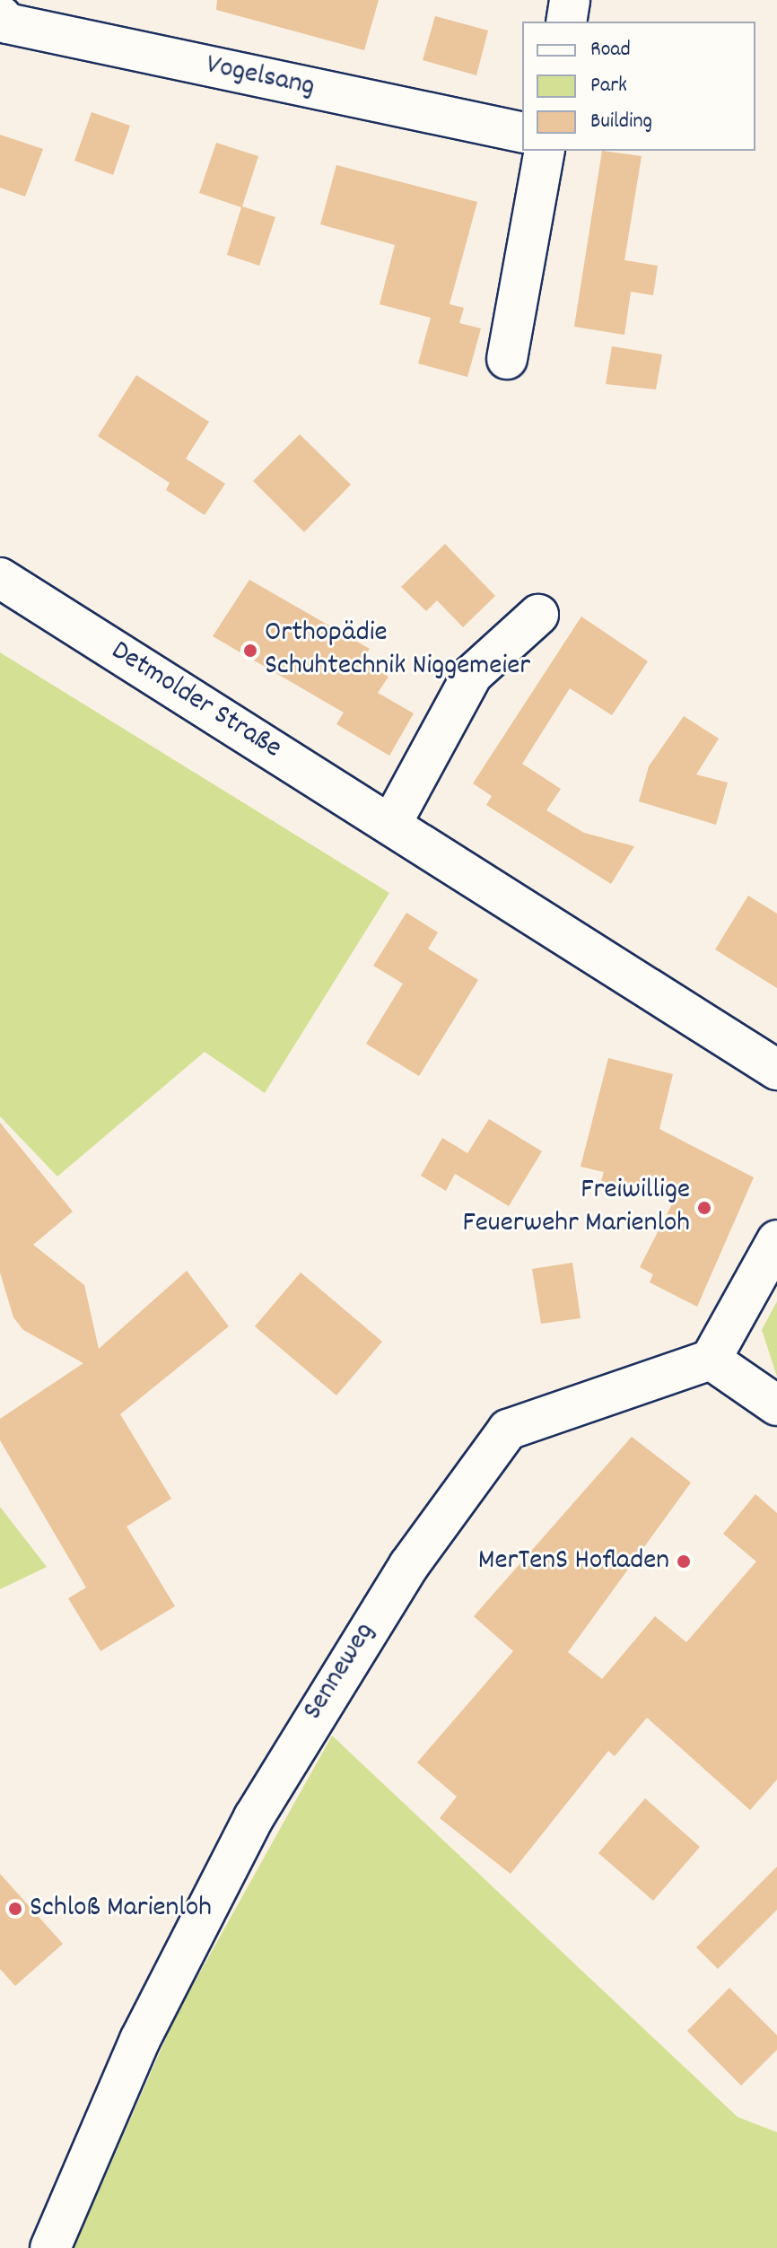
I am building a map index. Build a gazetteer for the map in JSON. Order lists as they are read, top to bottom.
{
  "streets": {
    "street": ["Vogelsang", "Detmolder Straße", "Senneweg"]
  },
  "places": [
    "Orthopädie Schuhtechnik Niggemeier",
    "Freiwillige Feuerwehr Marienloh",
    "MerTenS Hofladen",
    "Schloß Marienloh"
  ],
  "legend": ["Road", "Park", "Building"]
}
